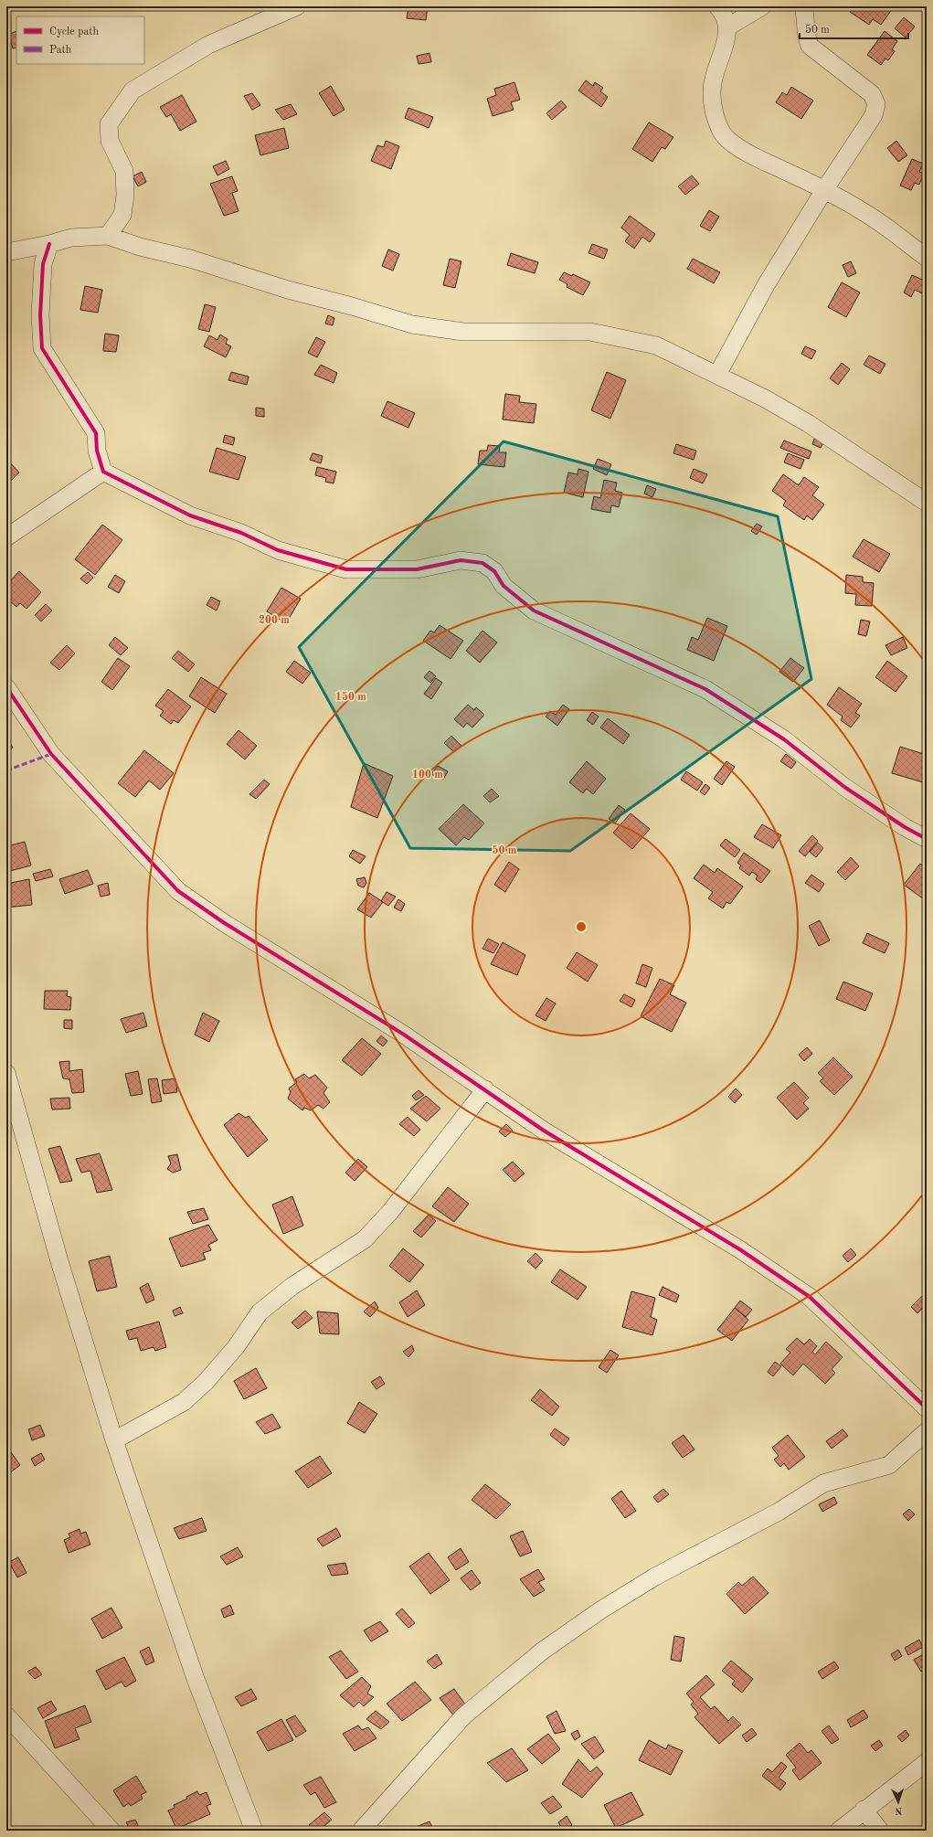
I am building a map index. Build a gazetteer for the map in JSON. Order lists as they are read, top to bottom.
{
  "legend": ["Cycle path", "Path"],
  "scale_bar": "50 m",
  "north": "bottom",
  "rings": [
    "200 m",
    "150 m",
    "100 m",
    "50 m"
  ]
}
